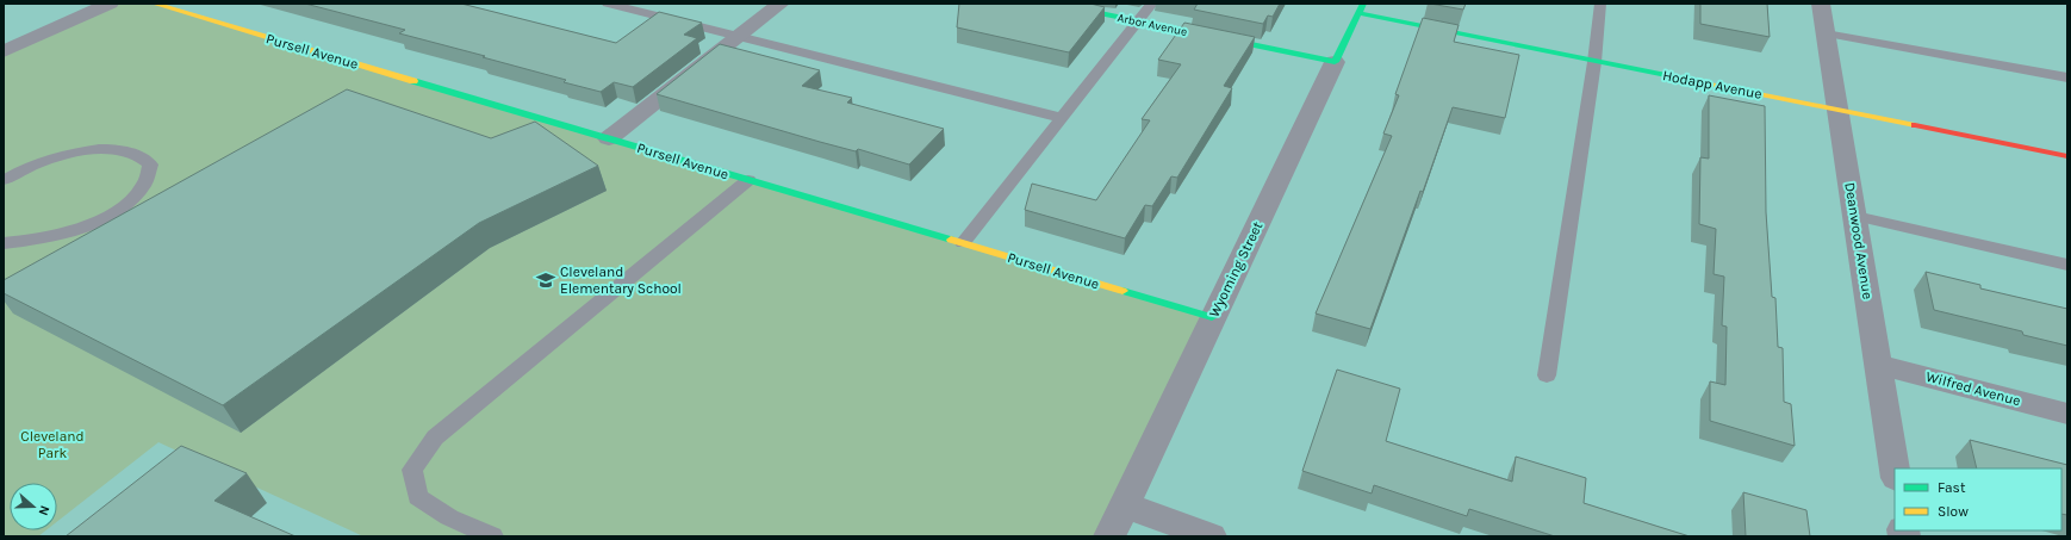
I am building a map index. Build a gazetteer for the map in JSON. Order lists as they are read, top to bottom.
{
  "streets": {
    "street": [
      "Arbor Avenue",
      "Pursell Avenue",
      "Hodapp Avenue",
      "Deanwood Avenue",
      "Wyoming Street",
      "Wilfred Avenue"
    ]
  },
  "crossings": [
    ["Arbor Avenue", "Wyoming Street"],
    ["Pursell Avenue", "Wyoming Street"],
    ["Hodapp Avenue", "Deanwood Avenue"],
    ["Hodapp Avenue", "Wyoming Street"],
    ["Deanwood Avenue", "Wilfred Avenue"]
  ],
  "parks": ["Cleveland Park"],
  "places": {
    "school or university": ["Cleveland Elementary School"]
  },
  "legend": ["Fast", "Slow"],
  "north": "right"
}
